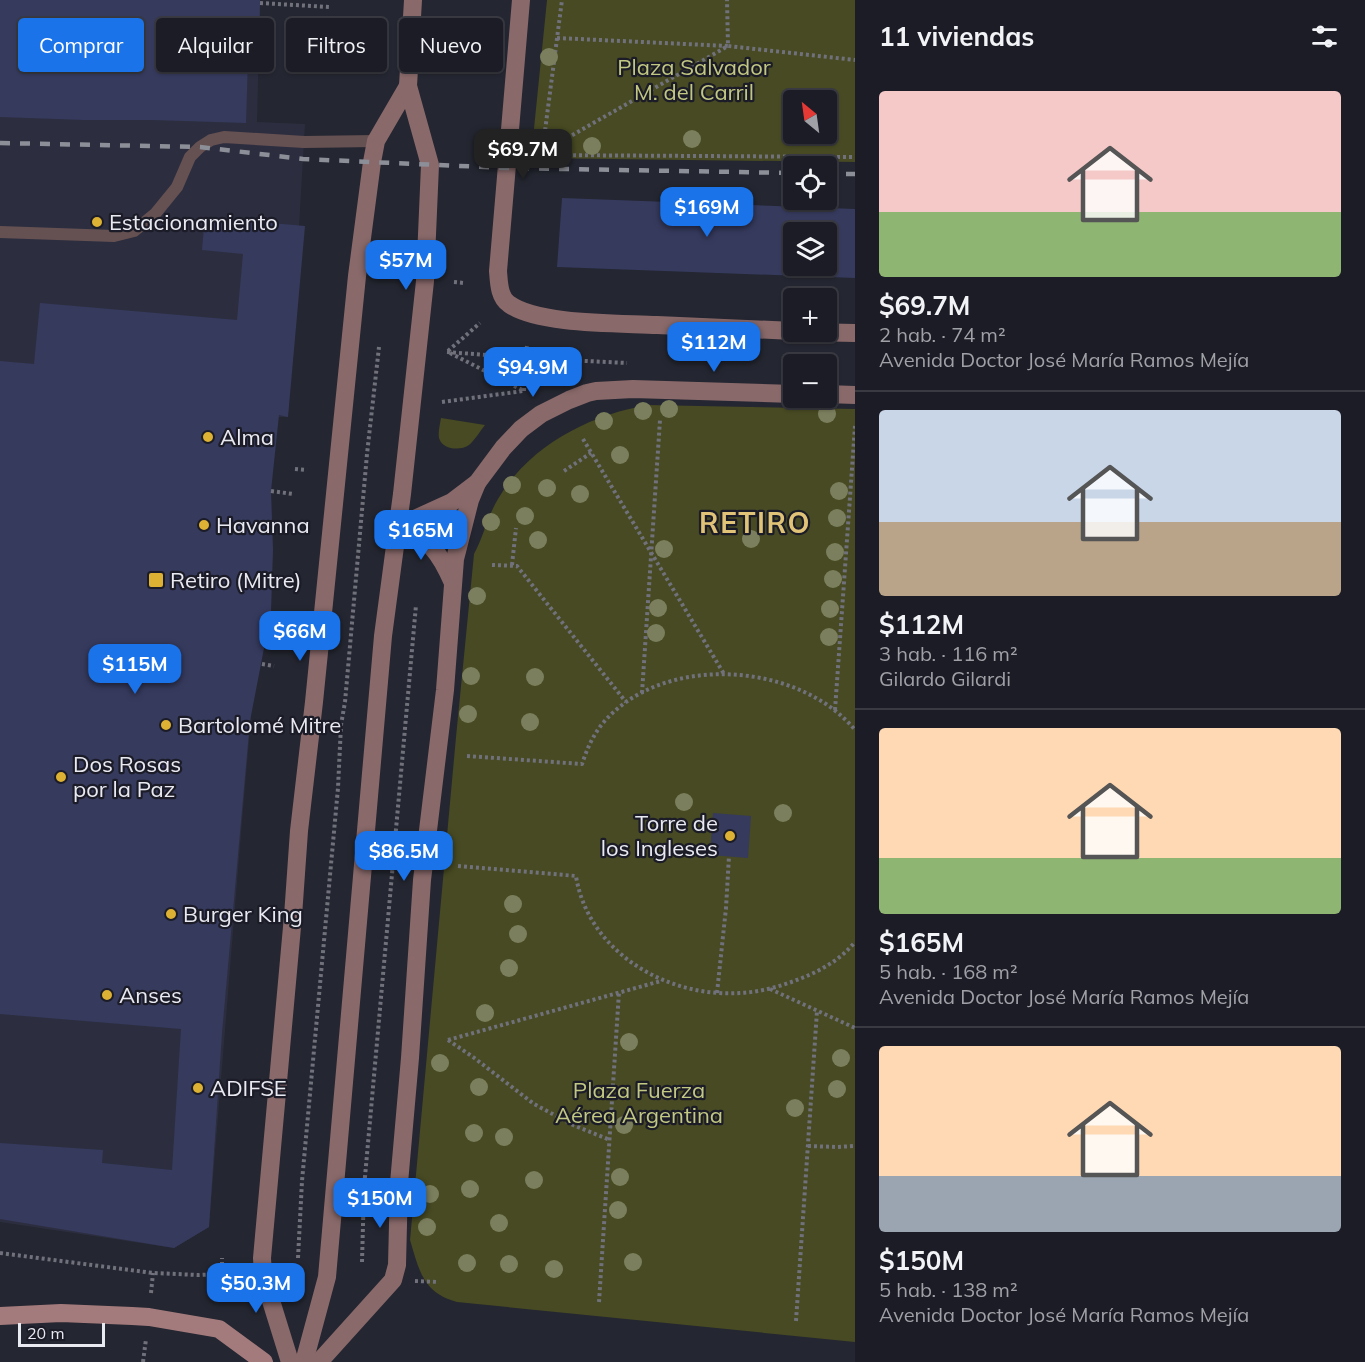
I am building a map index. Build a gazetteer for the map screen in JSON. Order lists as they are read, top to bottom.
{
  "districts": ["RETIRO"],
  "parks": ["Plaza Salvador M. del Carril", "Plaza Fuerza Aérea Argentina"],
  "places": {
    "other": [
      "Estacionamiento",
      "Alma",
      "Havanna",
      "Bartolomé Mitre",
      "Dos Rosas por la Paz",
      "Torre de los Ingleses",
      "Burger King",
      "Anses",
      "ADIFSE"
    ],
    "transit": ["Retiro (Mitre)"]
  },
  "scale_bar": "20 m",
  "north": "top left",
  "page": {
    "heading": "11 viviendas",
    "chip": [
      "Comprar",
      "Alquilar",
      "Filtros",
      "Nuevo"
    ],
    "list": [
      {
        "name": "$69.7M",
        "note": "2 hab. · 74 m² · Avenida Doctor José María Ramos Mejía"
      },
      {
        "name": "$112M",
        "note": "3 hab. · 116 m² · Gilardo Gilardi"
      },
      {
        "name": "$165M",
        "note": "5 hab. · 168 m² · Avenida Doctor José María Ramos Mejía"
      },
      {
        "name": "$150M",
        "note": "5 hab. · 138 m² · Avenida Doctor José María Ramos Mejía"
      }
    ],
    "map_buttons": ["+", "−"],
    "price": [
      "$69.7M",
      "$169M",
      "$57M",
      "$112M",
      "$94.9M",
      "$165M",
      "$66M",
      "$115M",
      "$86.5M",
      "$150M",
      "$50.3M"
    ],
    "scale": "20 m"
  }
}
